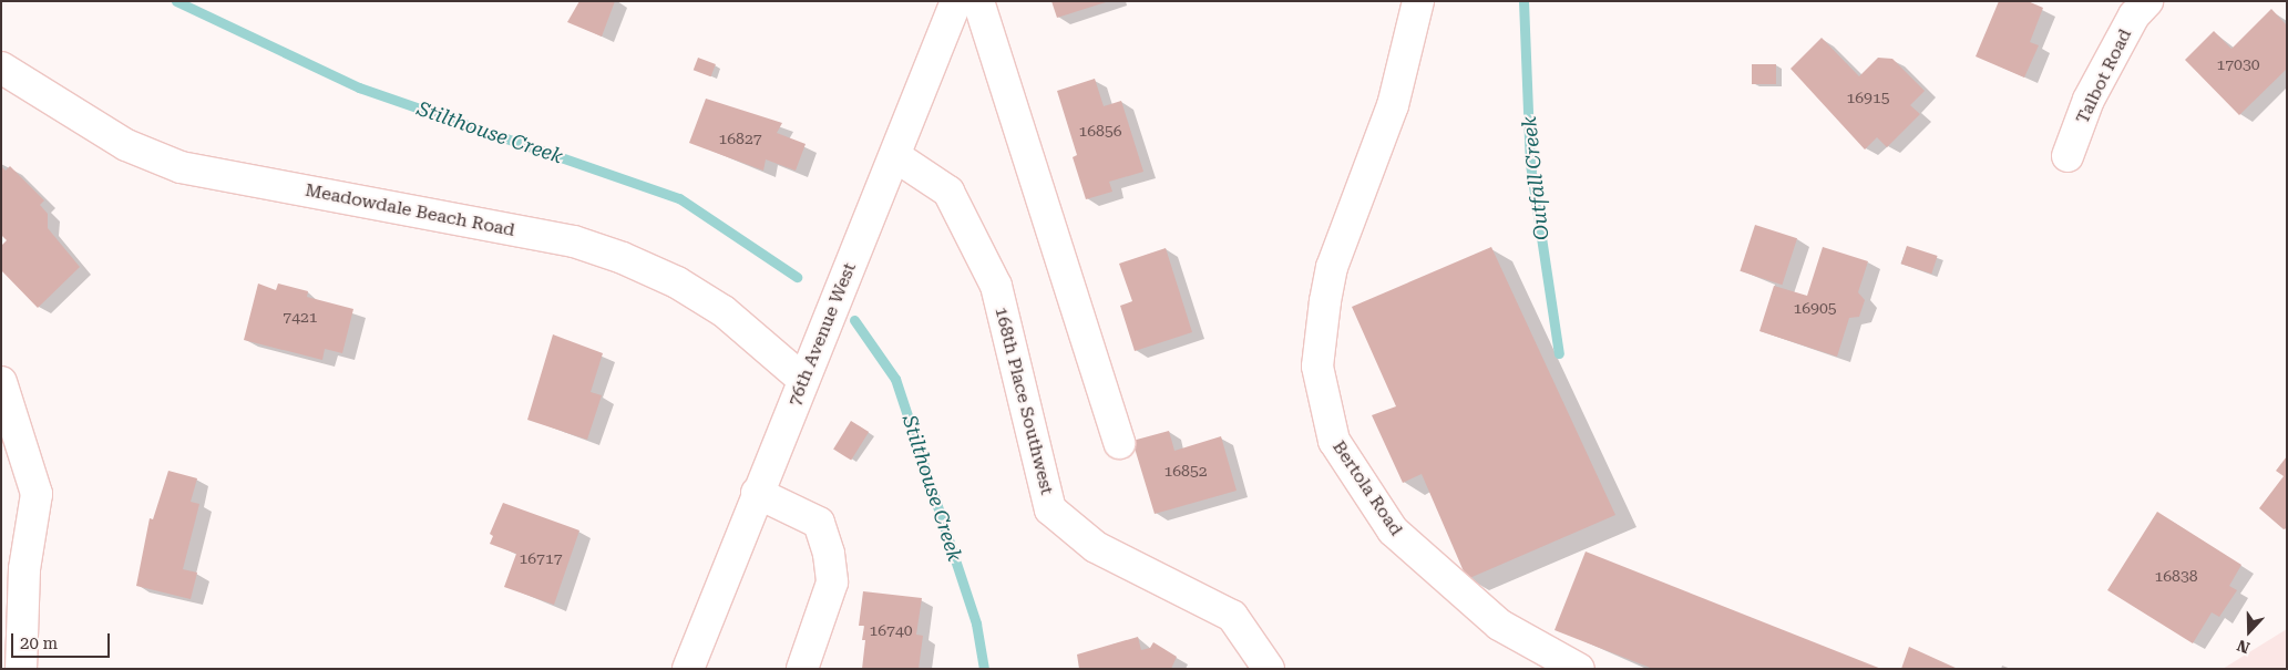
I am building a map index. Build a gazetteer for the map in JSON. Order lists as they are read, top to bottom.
{
  "streets": {
    "street": [
      "Talbot Road",
      "Meadowdale Beach Road",
      "76th Avenue West",
      "168th Place Southwest",
      "Bertola Road"
    ]
  },
  "crossings": [
    ["Meadowdale Beach Road", "76th Avenue West"],
    ["76th Avenue West", "168th Place Southwest"]
  ],
  "water": ["Stilthouse Creek", "Outfall Creek"],
  "house_numbers": [
    "17030",
    "16915",
    "16856",
    "16827",
    "16905",
    "7421",
    "16852",
    "16717",
    "16838",
    "16740"
  ],
  "scale_bar": "20 m",
  "north": "bottom"
}
